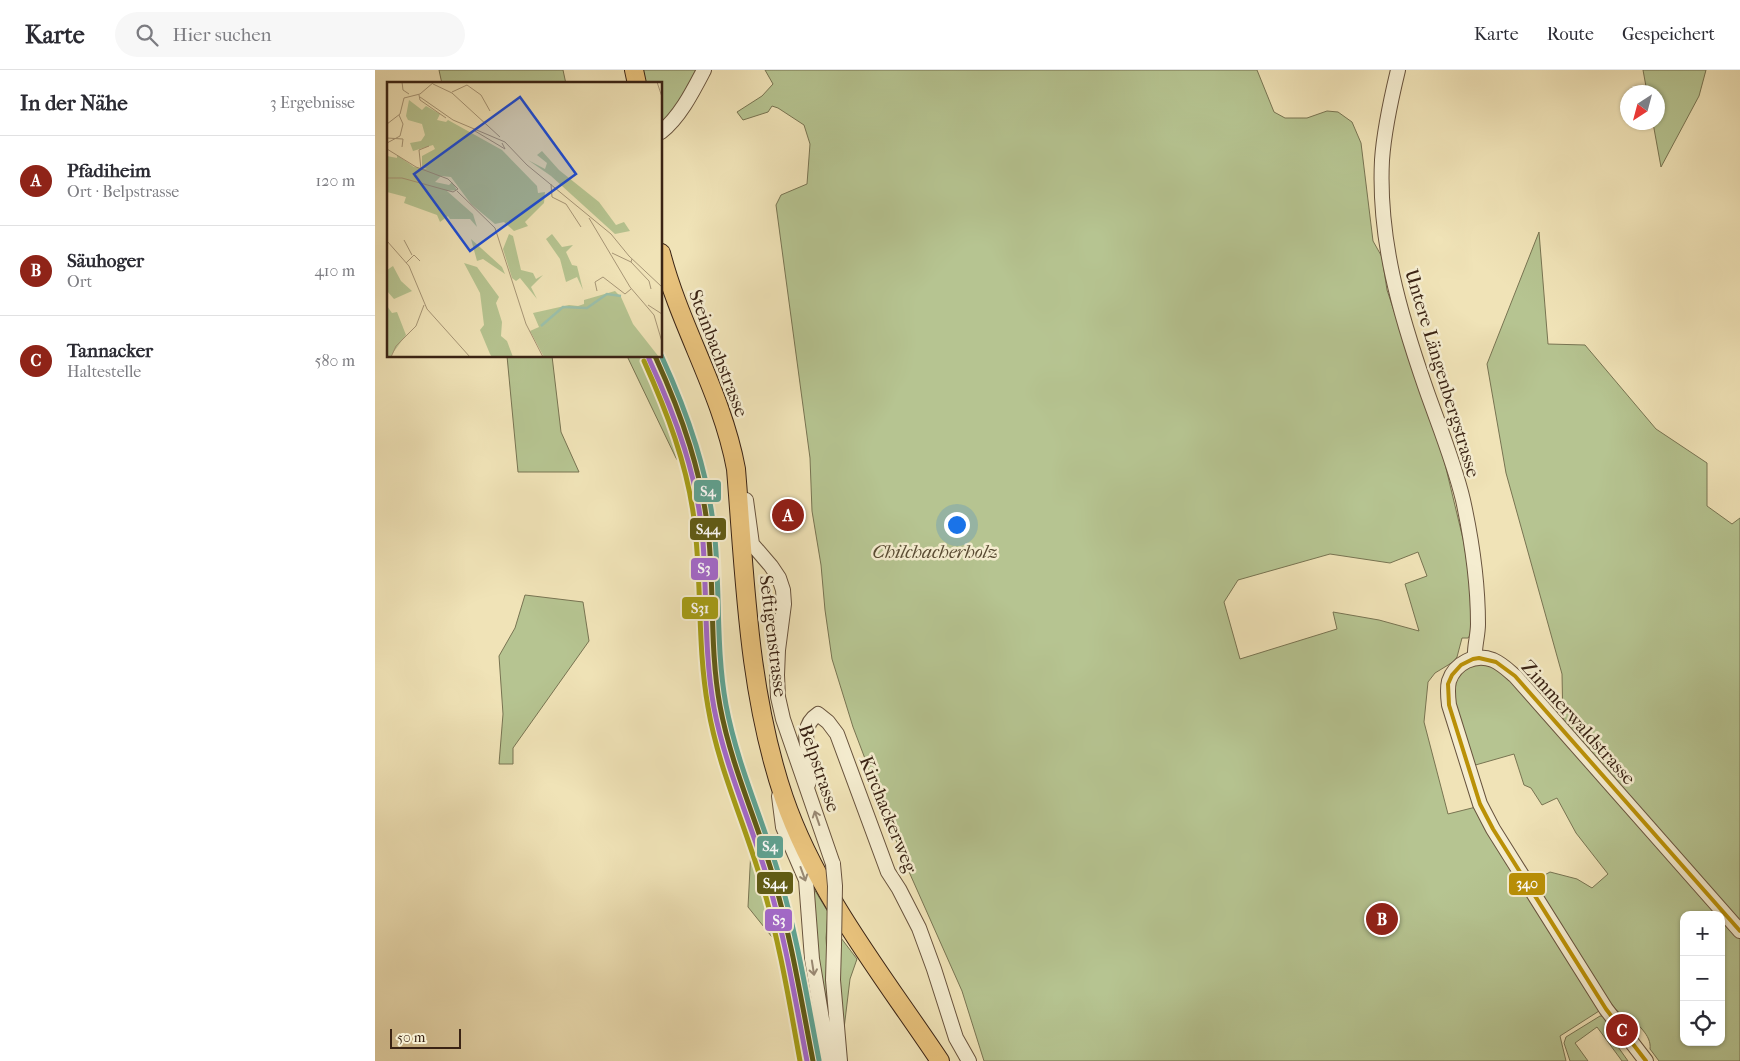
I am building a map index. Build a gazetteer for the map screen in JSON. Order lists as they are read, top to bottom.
{
  "streets": {
    "main road": ["Steinbachstrasse", "Seftigenstrasse"],
    "street": [
      "Untere Längenbergstrasse",
      "Zimmerwaldstrasse",
      "Belpstrasse",
      "Kirchackerweg"
    ]
  },
  "crossings": [
    ["Steinbachstrasse", "Seftigenstrasse"],
    ["Steinbachstrasse", "Belpstrasse"],
    ["Untere Längenbergstrasse", "Zimmerwaldstrasse"],
    ["Seftigenstrasse", "Belpstrasse"],
    ["Belpstrasse", "Kirchackerweg"]
  ],
  "parks": ["Chilchacherholz"],
  "lines": [
    "transit line S44",
    "transit line S4",
    "transit line S3",
    "transit line S31",
    "transit line 340"
  ],
  "scale_bar": "50 m",
  "north": "bottom left",
  "page": {
    "header": "Karte",
    "search": "Hier suchen",
    "nav": ["Karte", "Route", "Gespeichert"],
    "heading": ["In der Nähe", "3 Ergebnisse"],
    "list": [
      {
        "mark": "A",
        "name": "Pfadiheim",
        "note": "Ort · Belpstrasse",
        "value": "120 m"
      },
      {
        "mark": "B",
        "name": "Säuhoger",
        "note": "Ort",
        "value": "410 m"
      },
      {
        "mark": "C",
        "name": "Tannacker",
        "note": "Haltestelle",
        "value": "580 m"
      }
    ],
    "pins": ["A", "B", "C"],
    "map_buttons": ["+", "−"],
    "scale": "50 m"
  }
}
